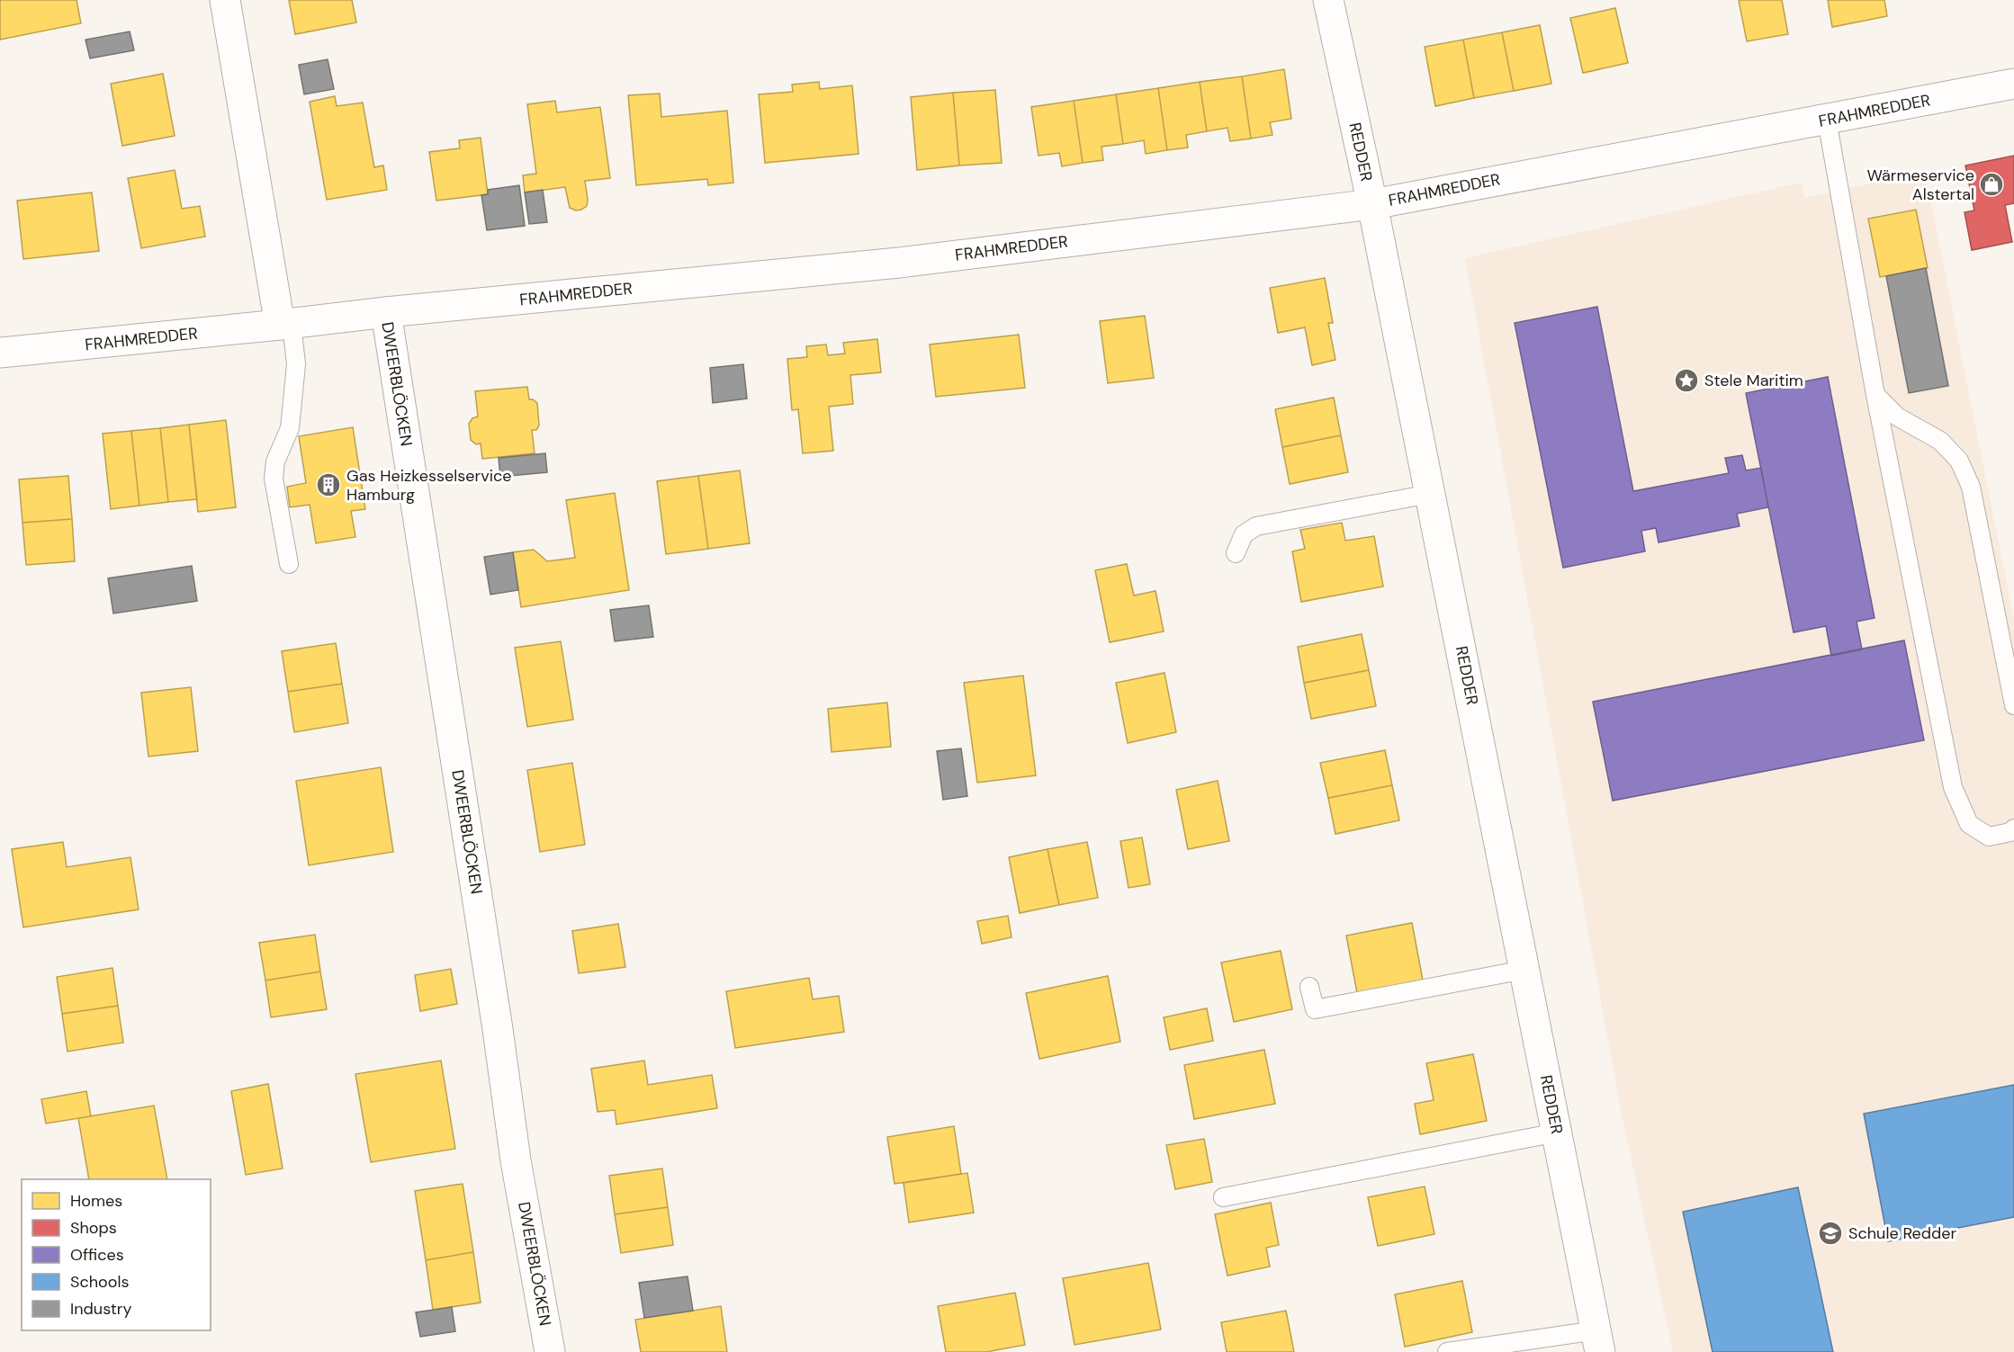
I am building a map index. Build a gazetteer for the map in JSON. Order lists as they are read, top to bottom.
{
  "streets": {
    "street": ["FRAHMREDDER", "REDDER", "DWEERBLÖCKEN"]
  },
  "crossings": [
    ["FRAHMREDDER", "REDDER"],
    ["FRAHMREDDER", "DWEERBLÖCKEN"]
  ],
  "places": {
    "shop": ["Wärmeservice Alstertal"],
    "place": ["Stele Maritim"],
    "building": ["Gas Heizkesselservice Hamburg"],
    "school or university": ["Schule Redder"]
  },
  "legend": [
    "Homes",
    "Shops",
    "Offices",
    "Schools",
    "Industry"
  ]
}
